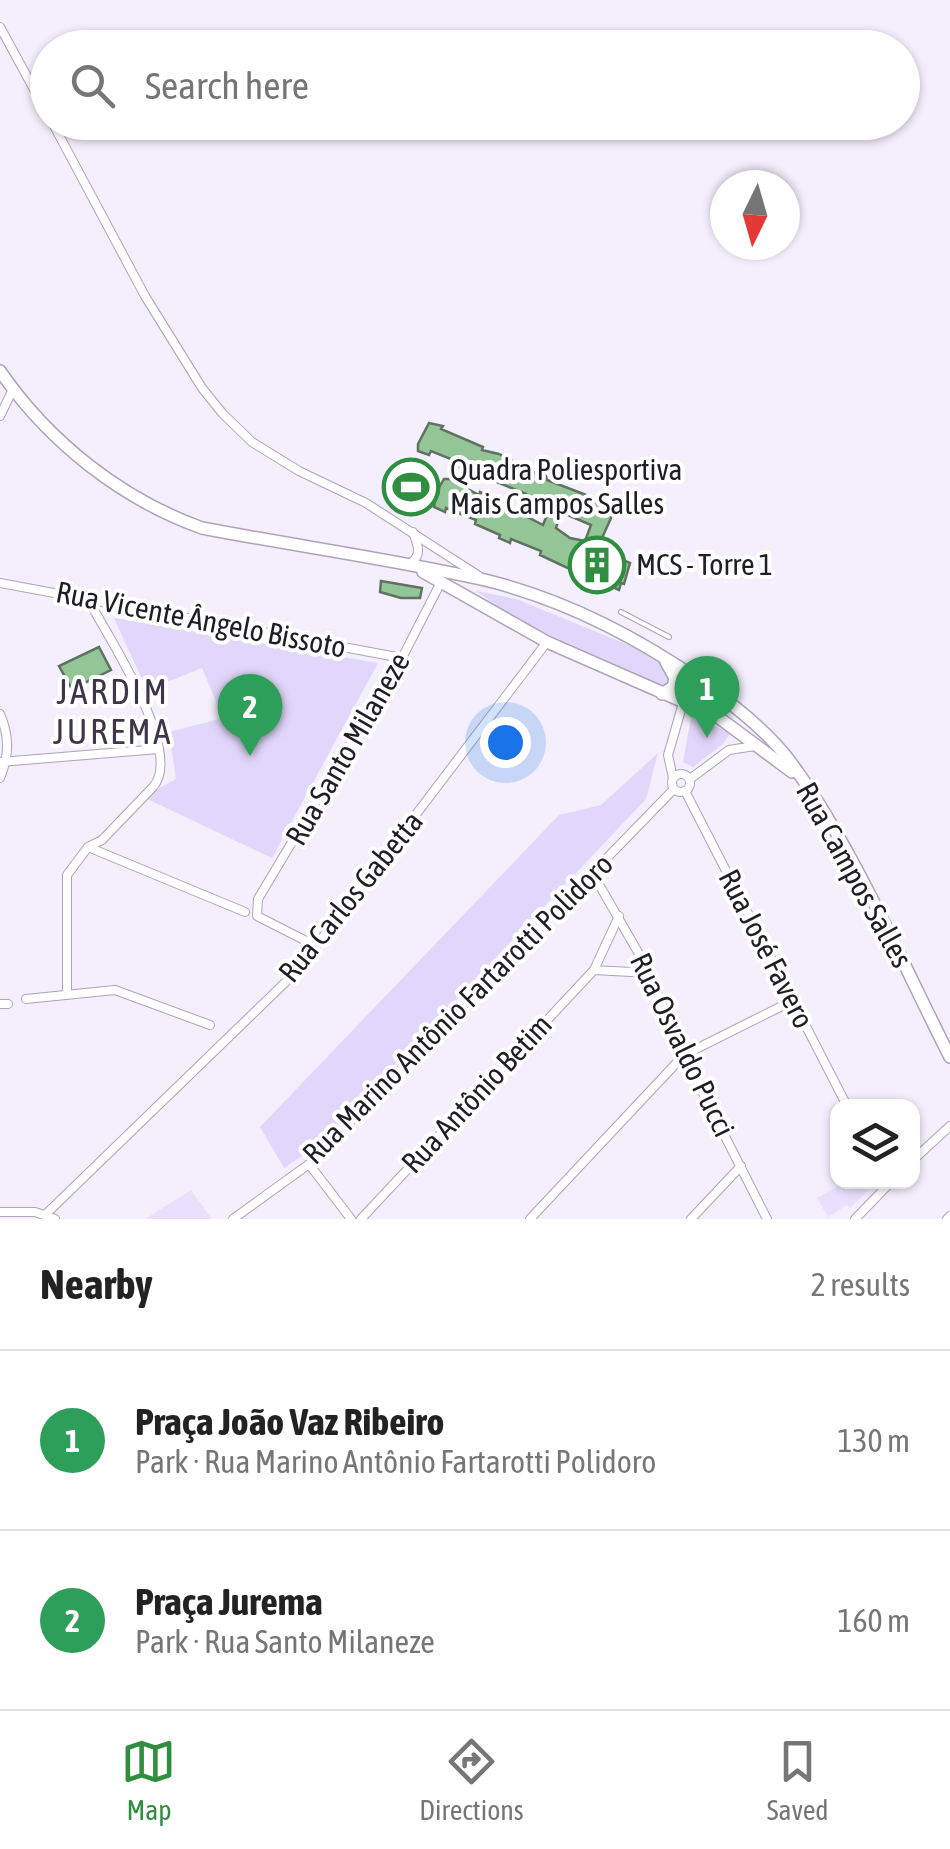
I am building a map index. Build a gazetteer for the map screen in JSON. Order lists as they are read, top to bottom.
{
  "streets": {
    "main road": ["Rua Campos Salles"],
    "street": [
      "Rua Vicente Ângelo Bissoto",
      "Rua Santo Milaneze",
      "Rua Carlos Gabetta",
      "Rua José Favero",
      "Rua Marino Antônio Fartarotti Polidoro",
      "Rua Osvaldo Pucci",
      "Rua Antônio Betim"
    ]
  },
  "crossings": [
    ["Rua Vicente Ângelo Bissoto", "Rua Santo Milaneze"],
    ["Rua Santo Milaneze", "Rua Campos Salles"],
    ["Rua Santo Milaneze", "Rua Carlos Gabetta"],
    ["Rua José Favero", "Rua Marino Antônio Fartarotti Polidoro"],
    ["Rua Marino Antônio Fartarotti Polidoro", "Rua Osvaldo Pucci"],
    ["Rua Osvaldo Pucci", "Rua Antônio Betim"]
  ],
  "districts": ["JARDIM JUREMA"],
  "places": {
    "sports": ["Quadra Poliesportiva Mais Campos Salles"],
    "building": ["MCS - Torre 1"]
  },
  "north": "bottom",
  "page": {
    "search": "Search here",
    "pins": ["1", "2"],
    "heading": ["Nearby", "2 results"],
    "list": [
      {
        "mark": "1",
        "name": "Praça João Vaz Ribeiro",
        "note": "Park · Rua Marino Antônio Fartarotti Polidoro",
        "value": "130 m"
      },
      {
        "mark": "2",
        "name": "Praça Jurema",
        "note": "Park · Rua Santo Milaneze",
        "value": "160 m"
      }
    ],
    "nav": ["Map", "Directions", "Saved"]
  }
}
